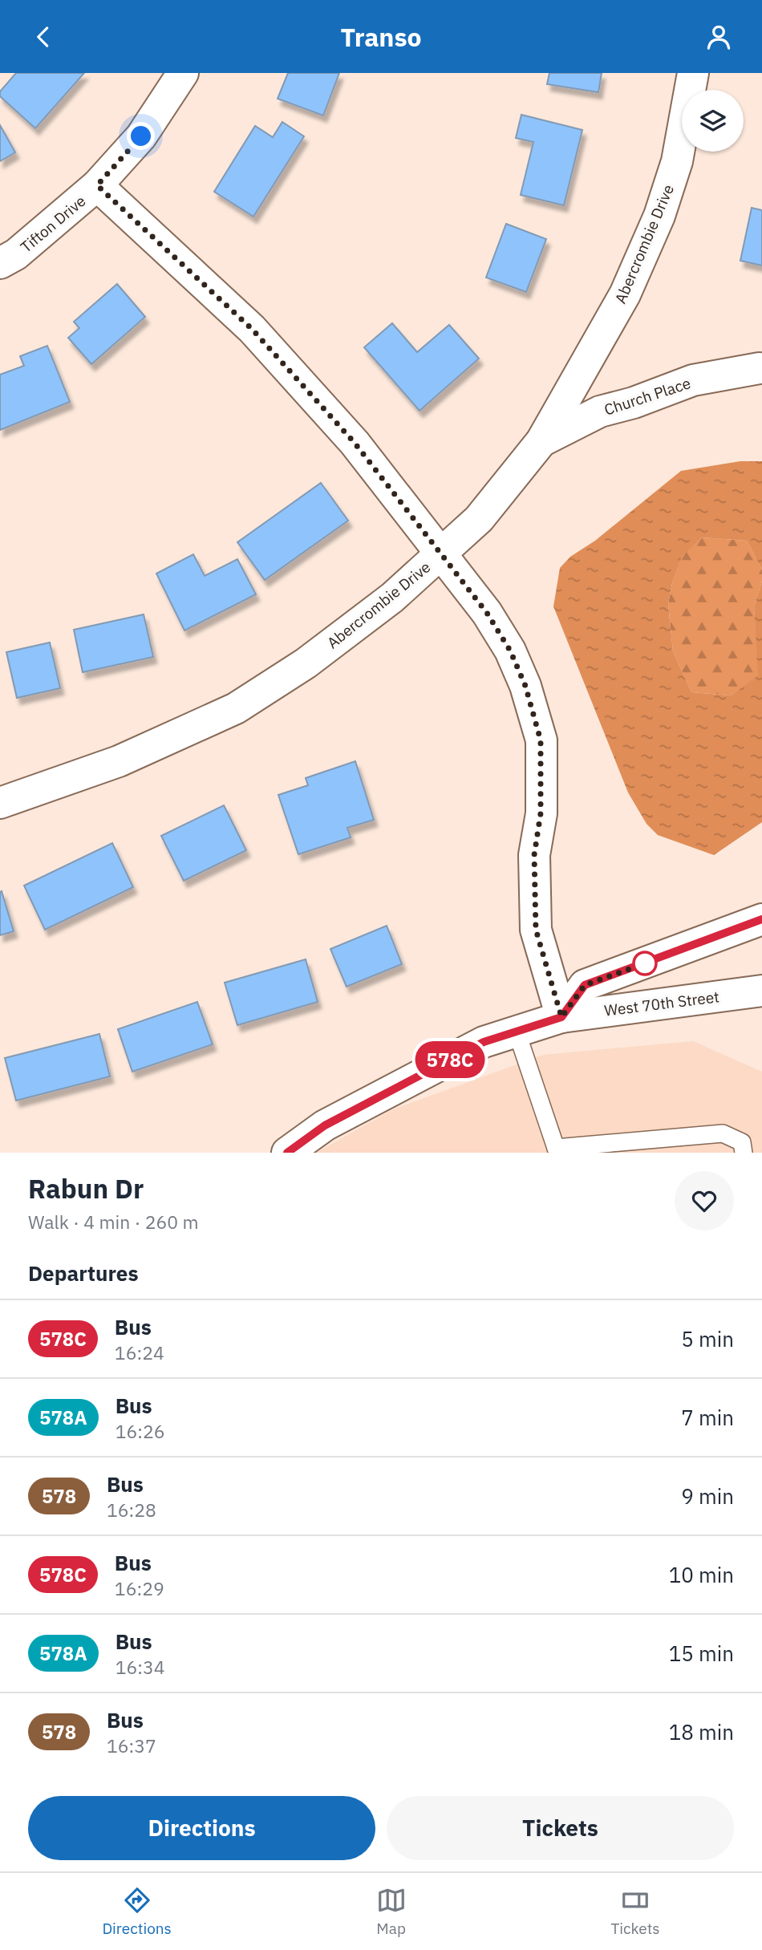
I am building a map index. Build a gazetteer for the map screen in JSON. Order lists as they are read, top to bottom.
{
  "streets": {
    "street": [
      "Tifton Drive",
      "Abercrombie Drive",
      "Church Place",
      "West 70th Street"
    ]
  },
  "crossings": [
    ["Abercrombie Drive", "Church Place"]
  ],
  "lines": ["bus line 578C"],
  "page": {
    "header": "Transo",
    "on_map": "578C",
    "heading": [
      ["Rabun Dr", "Walk · 4 min · 260 m"],
      "Departures"
    ],
    "list": [
      {
        "mark": "578C",
        "name": "Bus",
        "note": "16:24",
        "value": "5 min"
      },
      {
        "mark": "578A",
        "name": "Bus",
        "note": "16:26",
        "value": "7 min"
      },
      {
        "mark": "578",
        "name": "Bus",
        "note": "16:28",
        "value": "9 min"
      },
      {
        "mark": "578C",
        "name": "Bus",
        "note": "16:29",
        "value": "10 min"
      },
      {
        "mark": "578A",
        "name": "Bus",
        "note": "16:34",
        "value": "15 min"
      },
      {
        "mark": "578",
        "name": "Bus",
        "note": "16:37",
        "value": "18 min"
      }
    ],
    "buttons": ["Directions", "Tickets"],
    "tabs": ["Directions", "Map", "Tickets"]
  }
}
